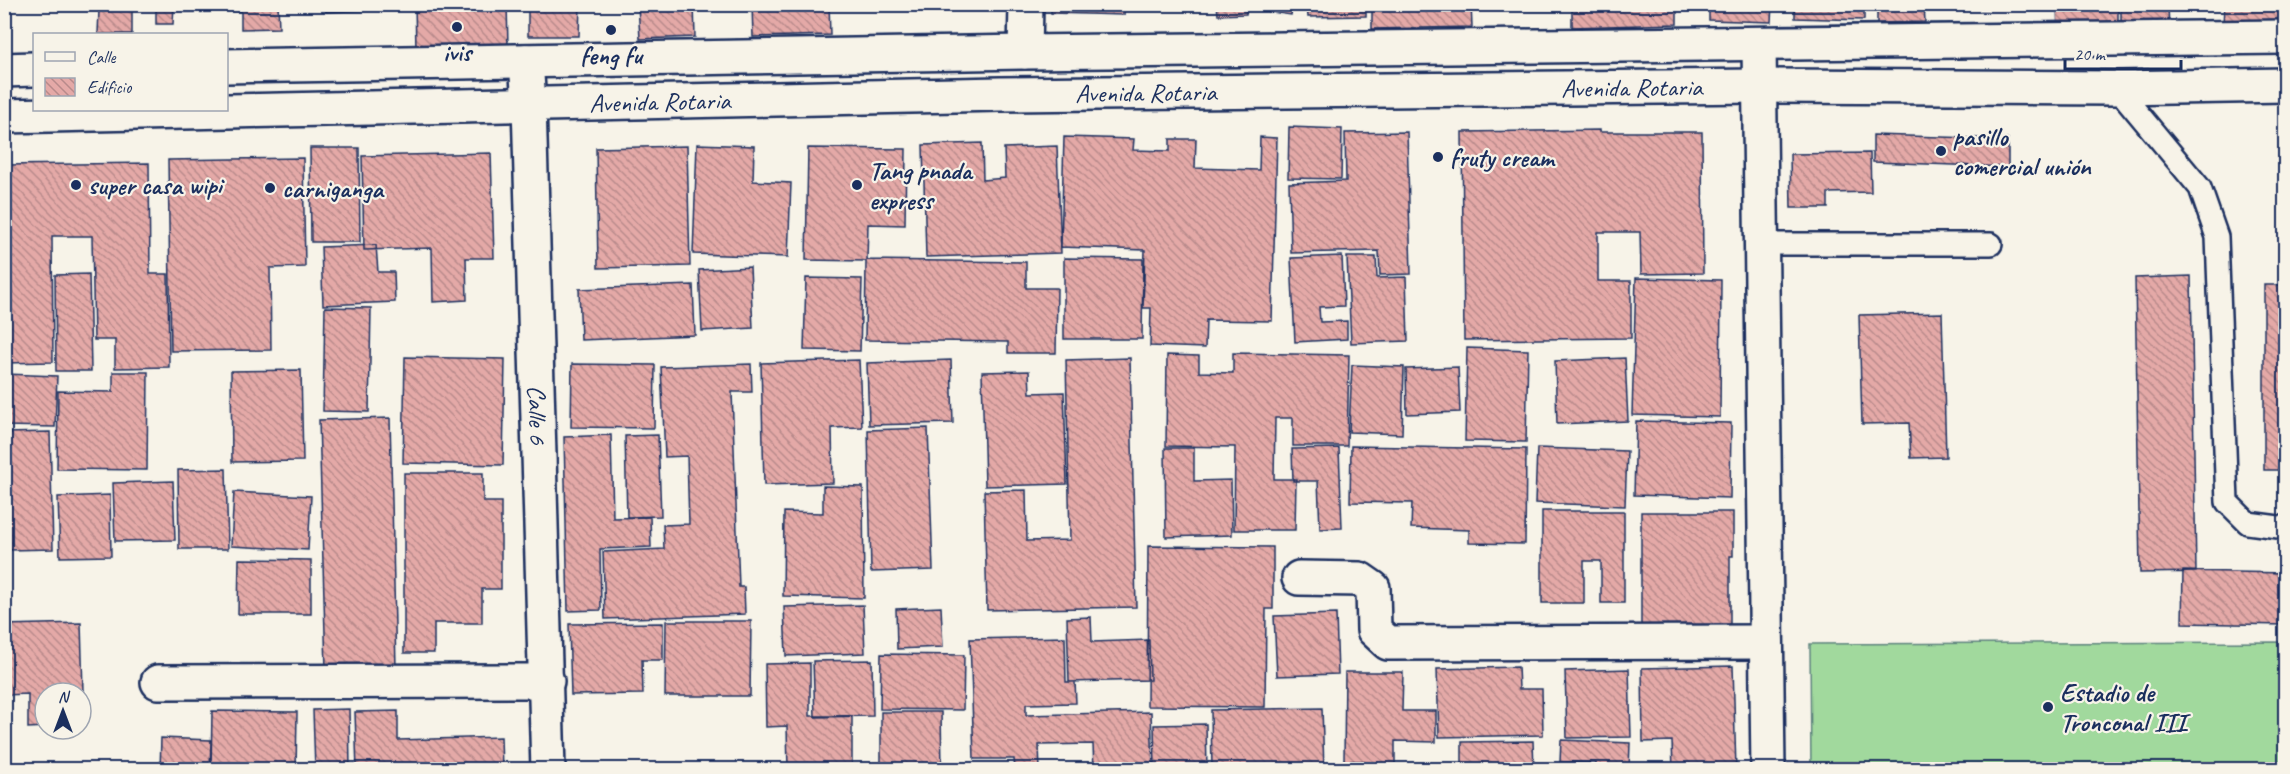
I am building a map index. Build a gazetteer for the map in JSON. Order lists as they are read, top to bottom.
{
  "streets": {
    "street": ["Avenida Rotaria", "Calle 6"]
  },
  "crossings": [
    ["Avenida Rotaria", "Calle 6"]
  ],
  "places": [
    "ivis",
    "feng fu",
    "pasillo comercial unión",
    "fruty cream",
    "super casa wipi",
    "Tang pnada express",
    "carniganga",
    "Estadio de Tronconal III"
  ],
  "legend": ["Calle", "Edificio"],
  "scale_bar": "20 m",
  "north": "top"
}
